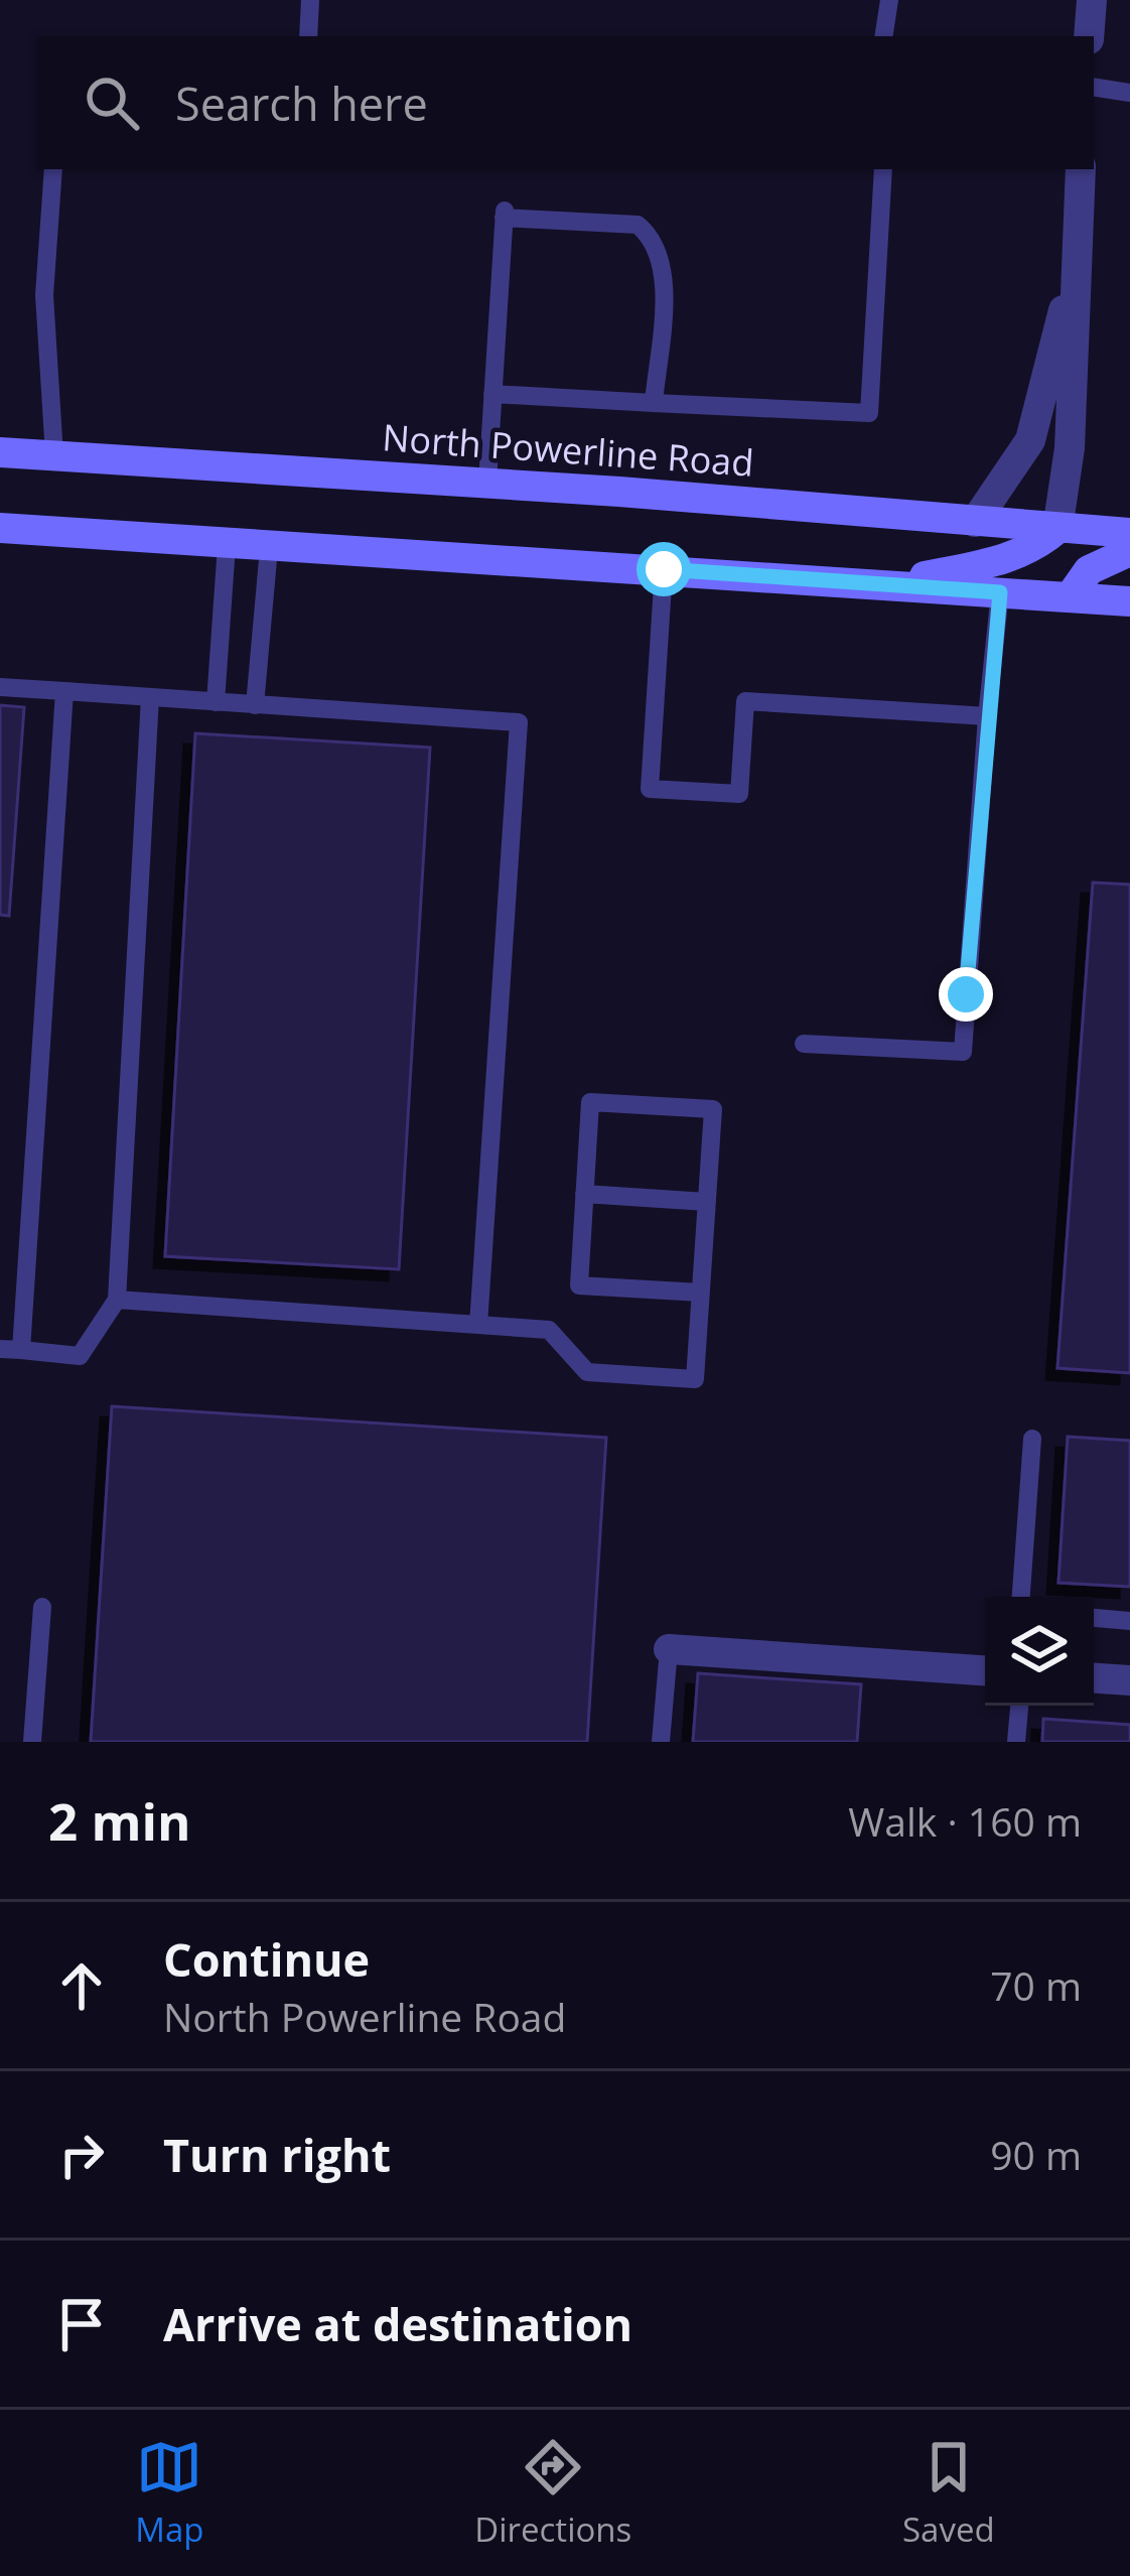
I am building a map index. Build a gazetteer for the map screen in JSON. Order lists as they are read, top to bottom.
{
  "streets": {
    "main road": ["North Powerline Road"]
  },
  "page": {
    "search": "Search here",
    "heading": ["2 min", "Walk · 160 m"],
    "list": [
      ["Continue", "North Powerline Road", "70 m"],
      ["Turn right", "90 m"],
      "Arrive at destination"
    ],
    "nav": ["Map", "Directions", "Saved"]
  }
}
